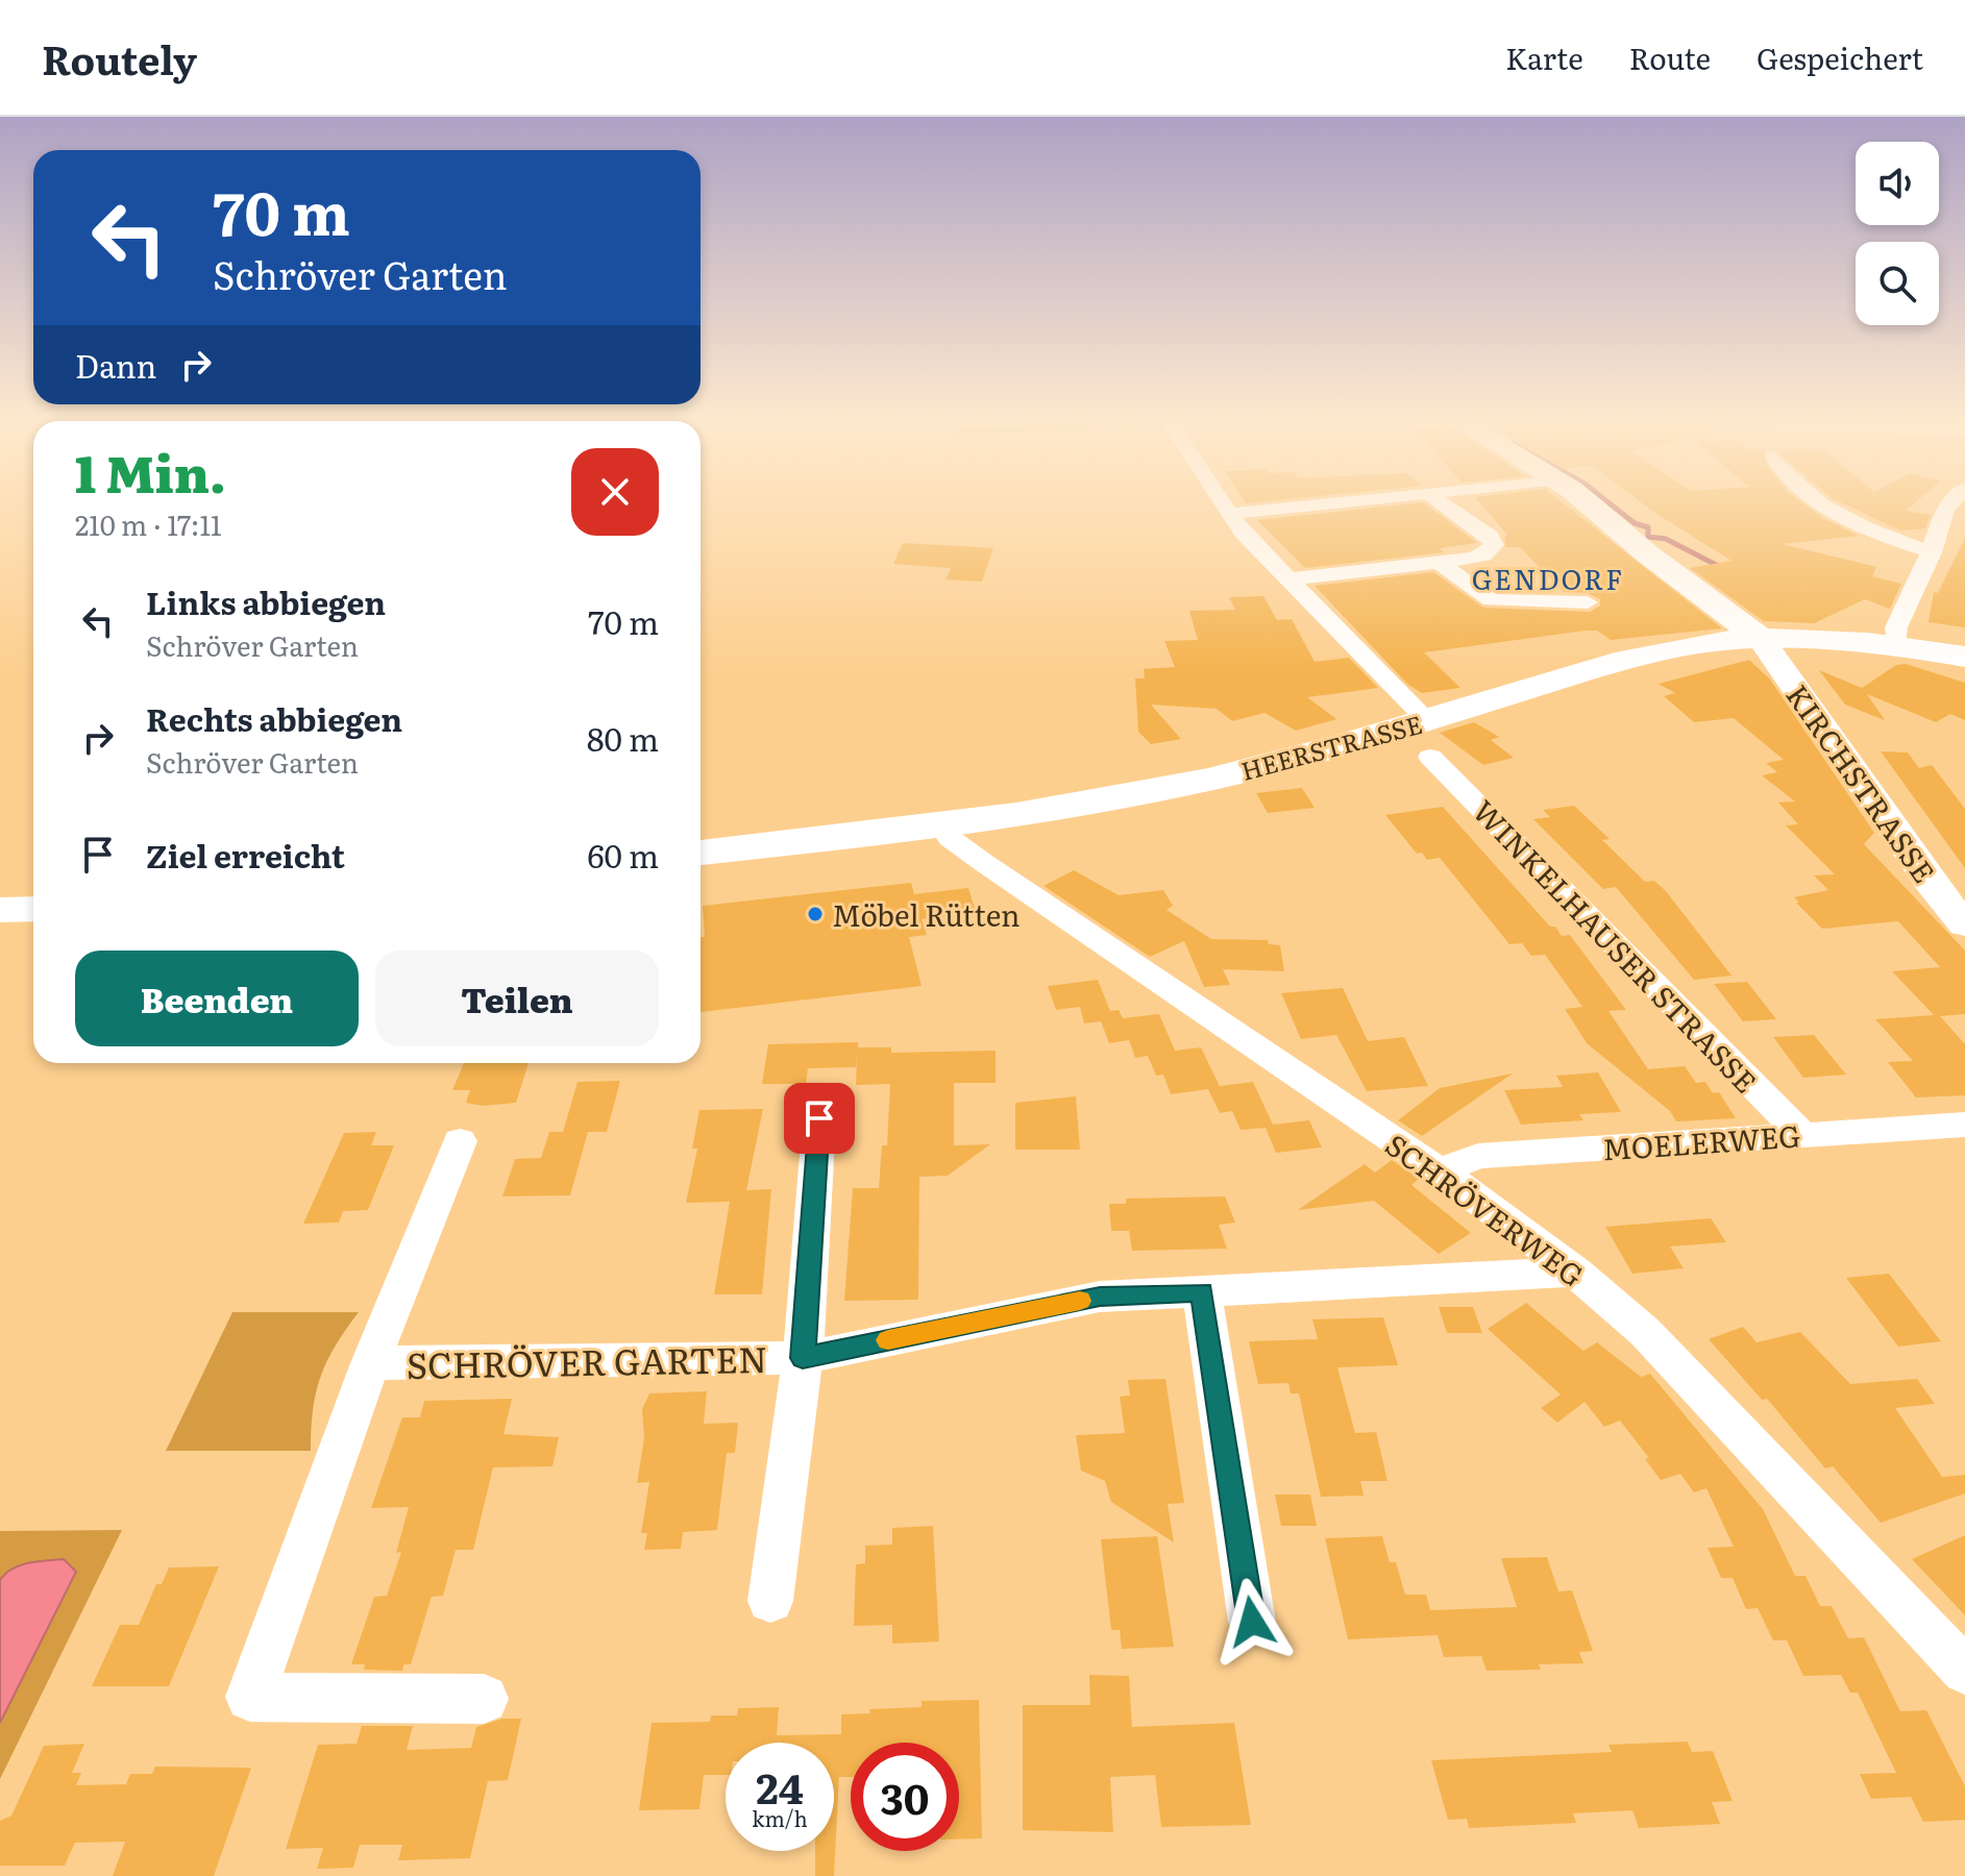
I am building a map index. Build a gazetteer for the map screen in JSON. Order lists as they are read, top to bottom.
{
  "streets": {
    "main road": ["HEERSTRASSE"],
    "street": [
      "KIRCHSTRASSE",
      "WINKELHAUSER STRASSE",
      "MOELERWEG",
      "SCHRÖVERWEG",
      "SCHRÖVER GARTEN"
    ]
  },
  "crossings": [
    ["HEERSTRASSE", "KIRCHSTRASSE"],
    ["HEERSTRASSE", "SCHRÖVERWEG"],
    ["WINKELHAUSER STRASSE", "MOELERWEG"],
    ["MOELERWEG", "SCHRÖVERWEG"],
    ["SCHRÖVERWEG", "SCHRÖVER GARTEN"]
  ],
  "districts": ["GENDORF"],
  "places": ["Möbel Rütten"],
  "page": {
    "header": "Routely",
    "nav": ["Karte", "Route", "Gespeichert"],
    "turn": ["70 m", "Schröver Garten"],
    "then": "Dann",
    "heading": ["1 Min.", "210 m · 17:11"],
    "list": [
      {
        "name": "Links abbiegen",
        "note": "Schröver Garten",
        "value": "70 m"
      },
      {
        "name": "Rechts abbiegen",
        "note": "Schröver Garten",
        "value": "80 m"
      },
      {
        "name": "Ziel erreicht",
        "value": "60 m"
      }
    ],
    "buttons": ["Beenden", "Teilen"],
    "speed": "24 km/h",
    "limit": "30"
  }
}
